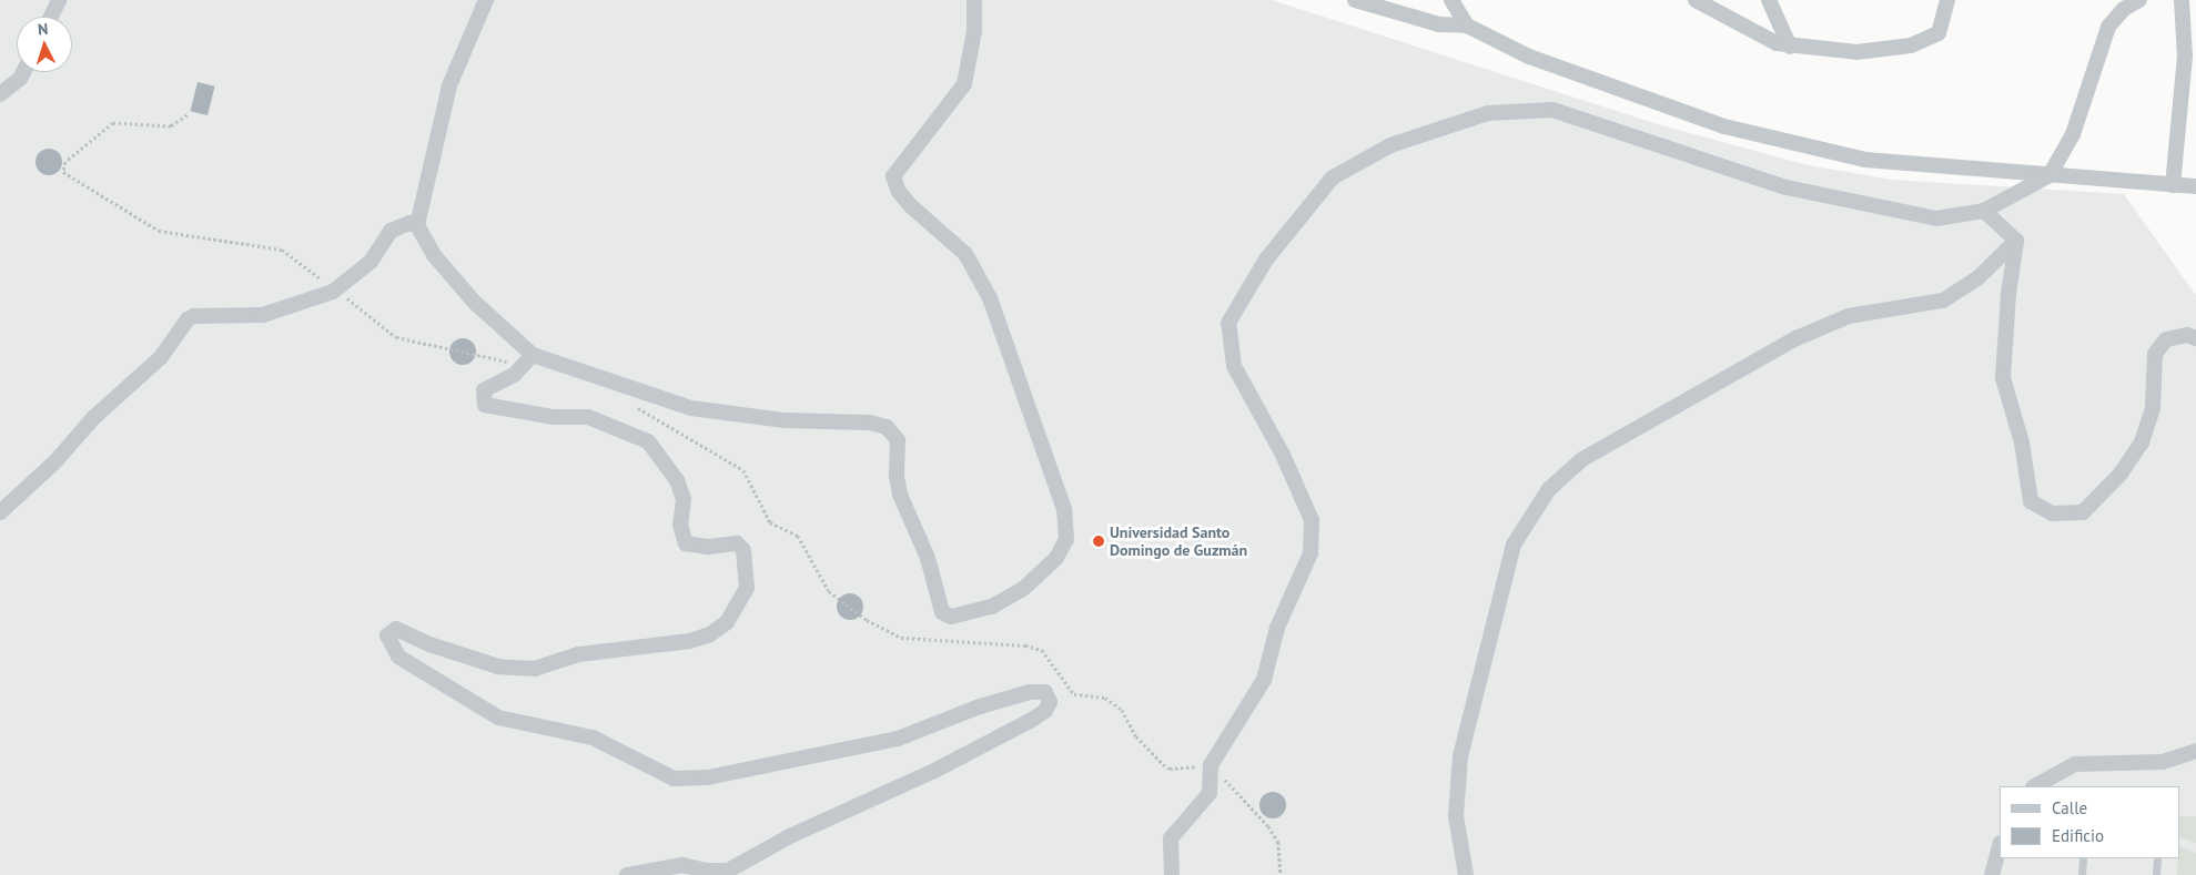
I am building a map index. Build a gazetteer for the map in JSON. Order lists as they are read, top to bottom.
{
  "places": ["Universidad Santo Domingo de Guzmán"],
  "legend": ["Calle", "Edificio"],
  "north": "top"
}
